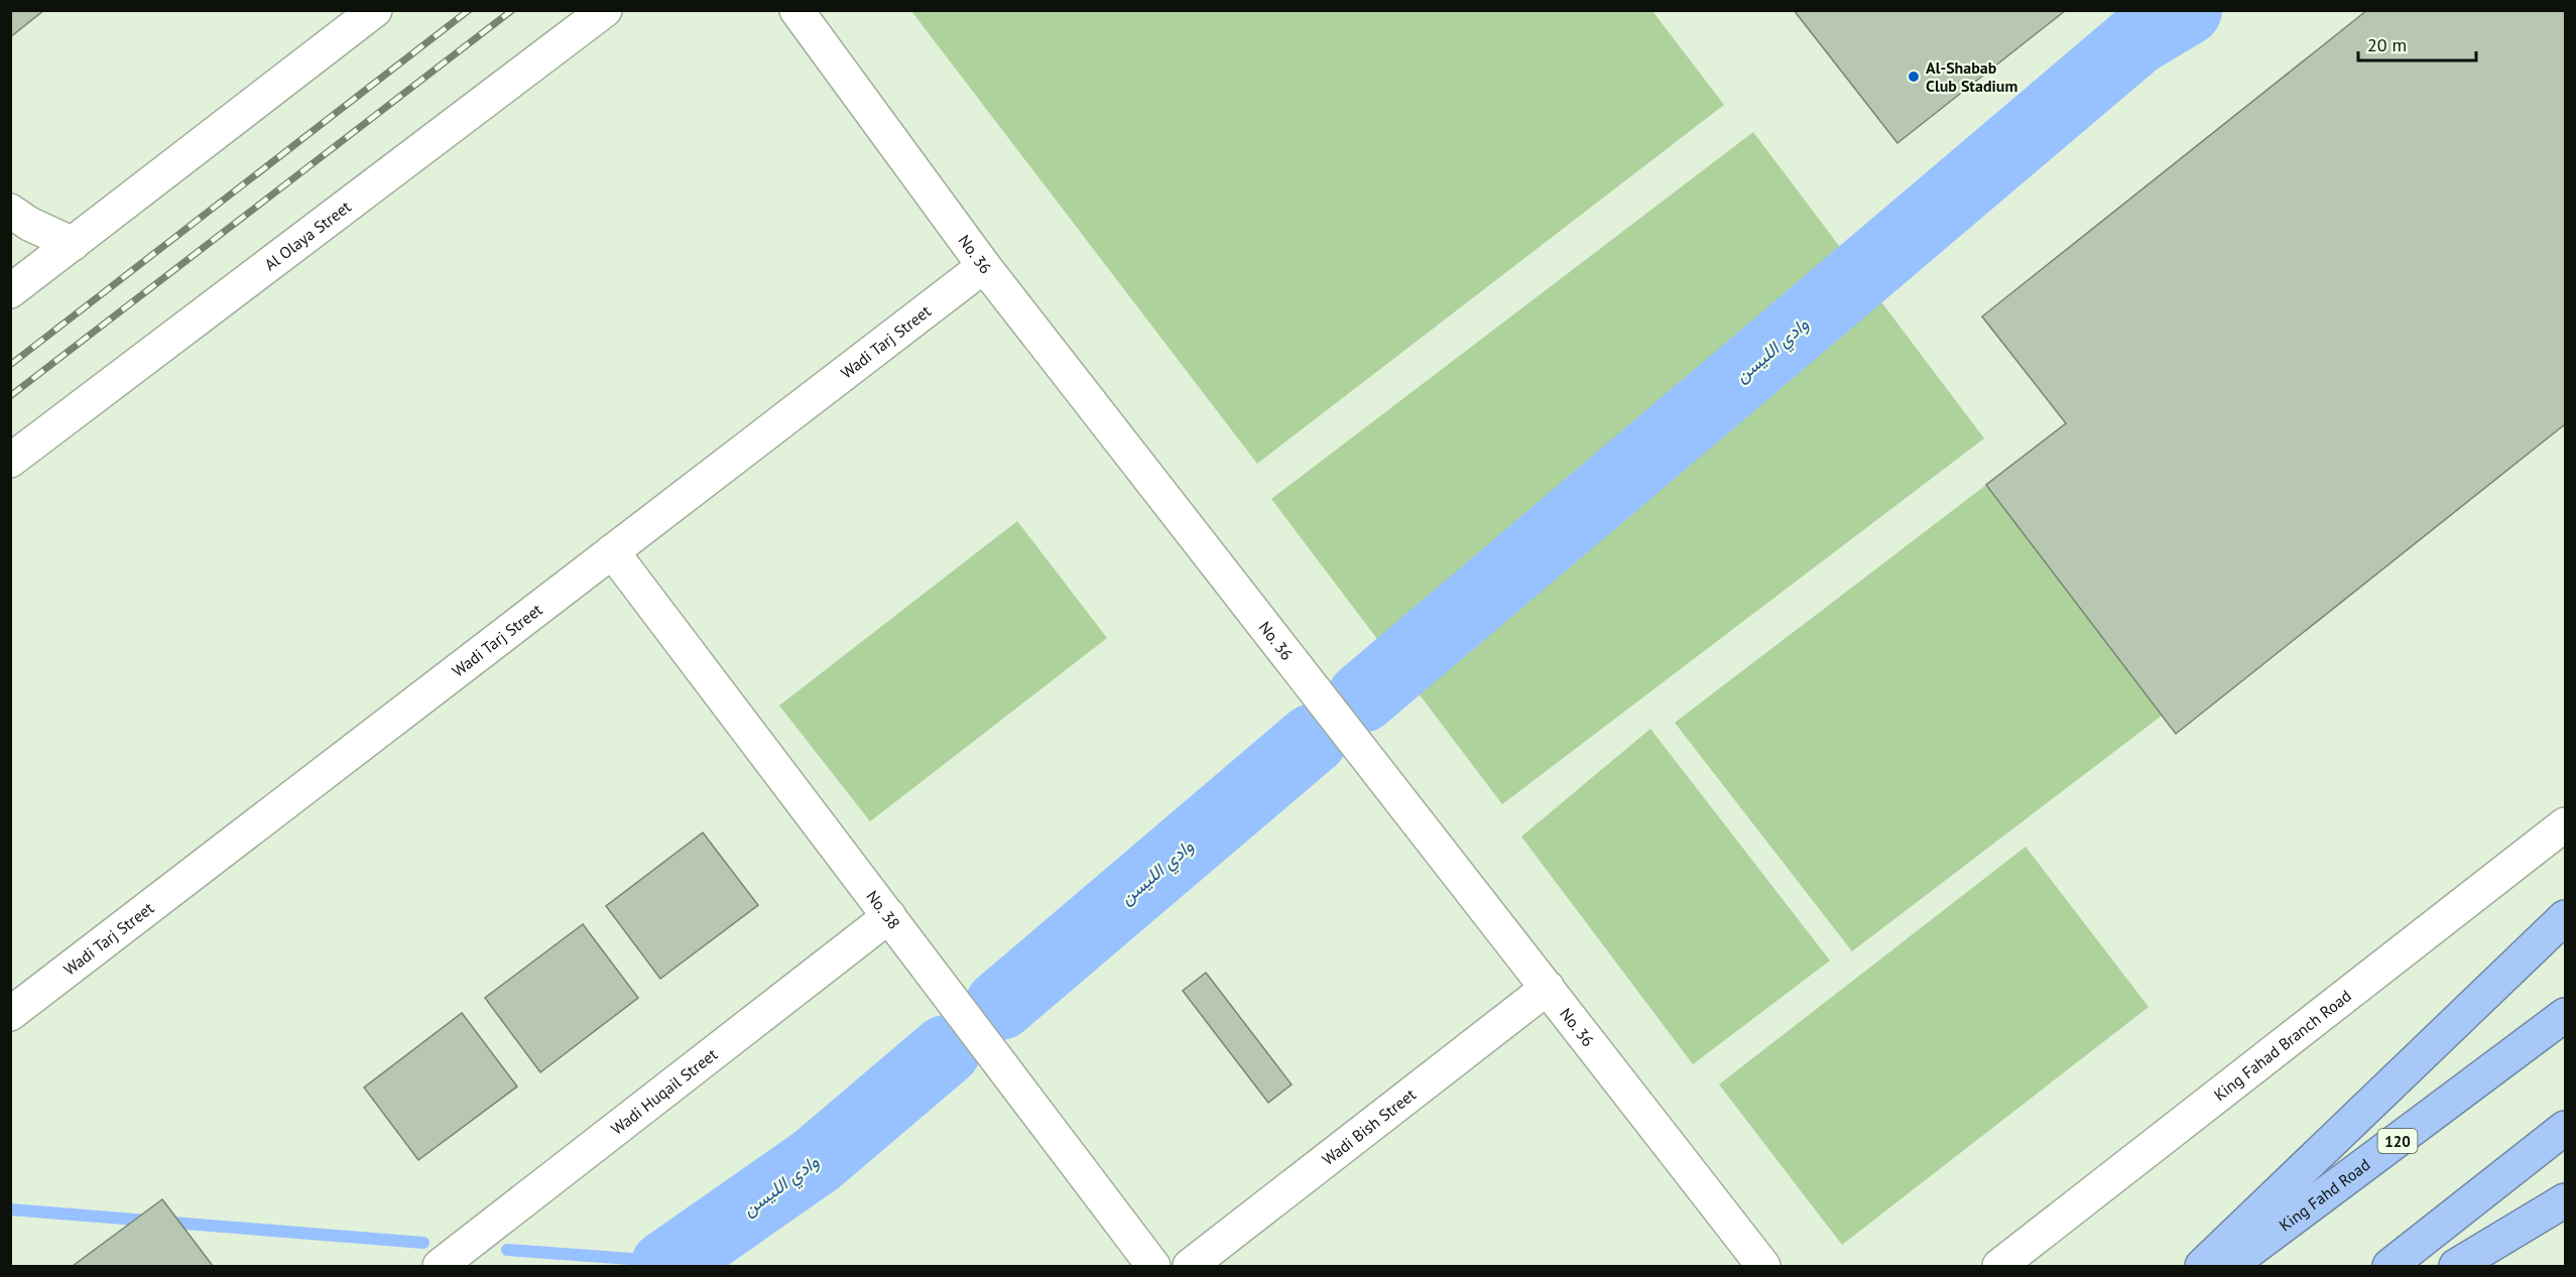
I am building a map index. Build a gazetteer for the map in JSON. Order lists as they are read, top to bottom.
{
  "streets": {
    "highway": ["120", "King Fahd Road"],
    "street": [
      "Al Olaya Street",
      "No. 36",
      "Wadi Tarj Street",
      "No. 38",
      "King Fahad Branch Road",
      "Wadi Huqail Street",
      "Wadi Bish Street"
    ]
  },
  "crossings": [
    ["No. 36", "Wadi Tarj Street"],
    ["No. 36", "Wadi Bish Street"],
    ["Wadi Tarj Street", "No. 38"],
    ["No. 38", "Wadi Huqail Street"]
  ],
  "water": ["وادي الليسن"],
  "places": ["Al-Shabab Club Stadium"],
  "scale_bar": "20 m"
}
